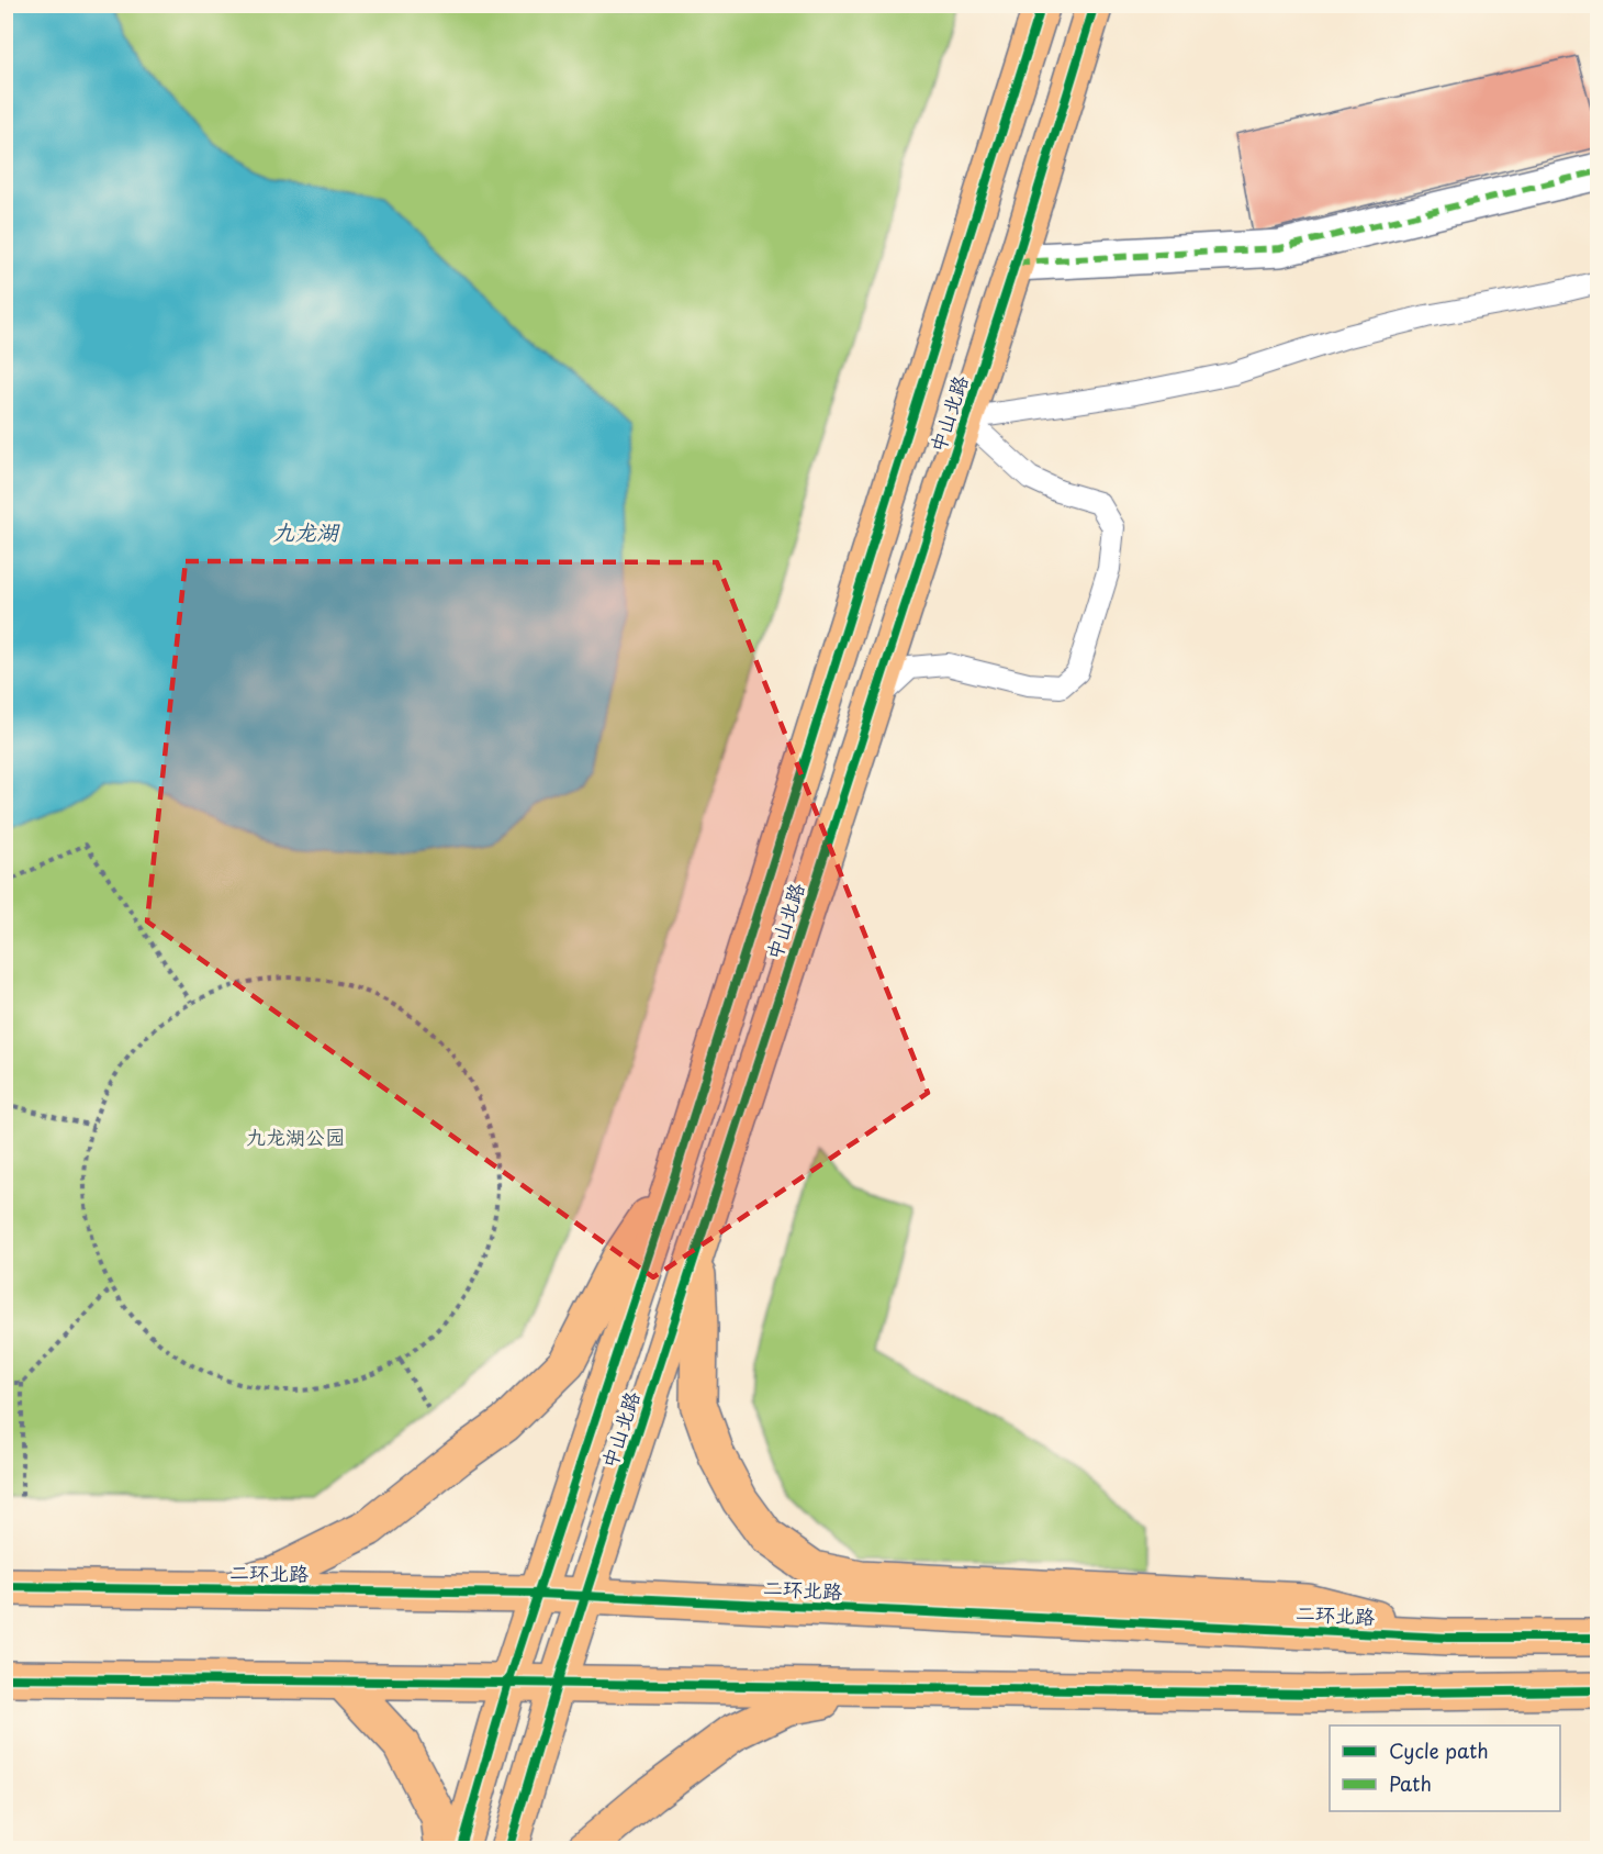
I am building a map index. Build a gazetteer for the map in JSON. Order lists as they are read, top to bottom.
{
  "streets": {
    "main road": ["中山北路", "二环北路"]
  },
  "crossings": [
    ["中山北路", "二环北路"]
  ],
  "water": ["九龙湖"],
  "parks": ["九龙湖公园"],
  "legend": ["Cycle path", "Path"]
}
